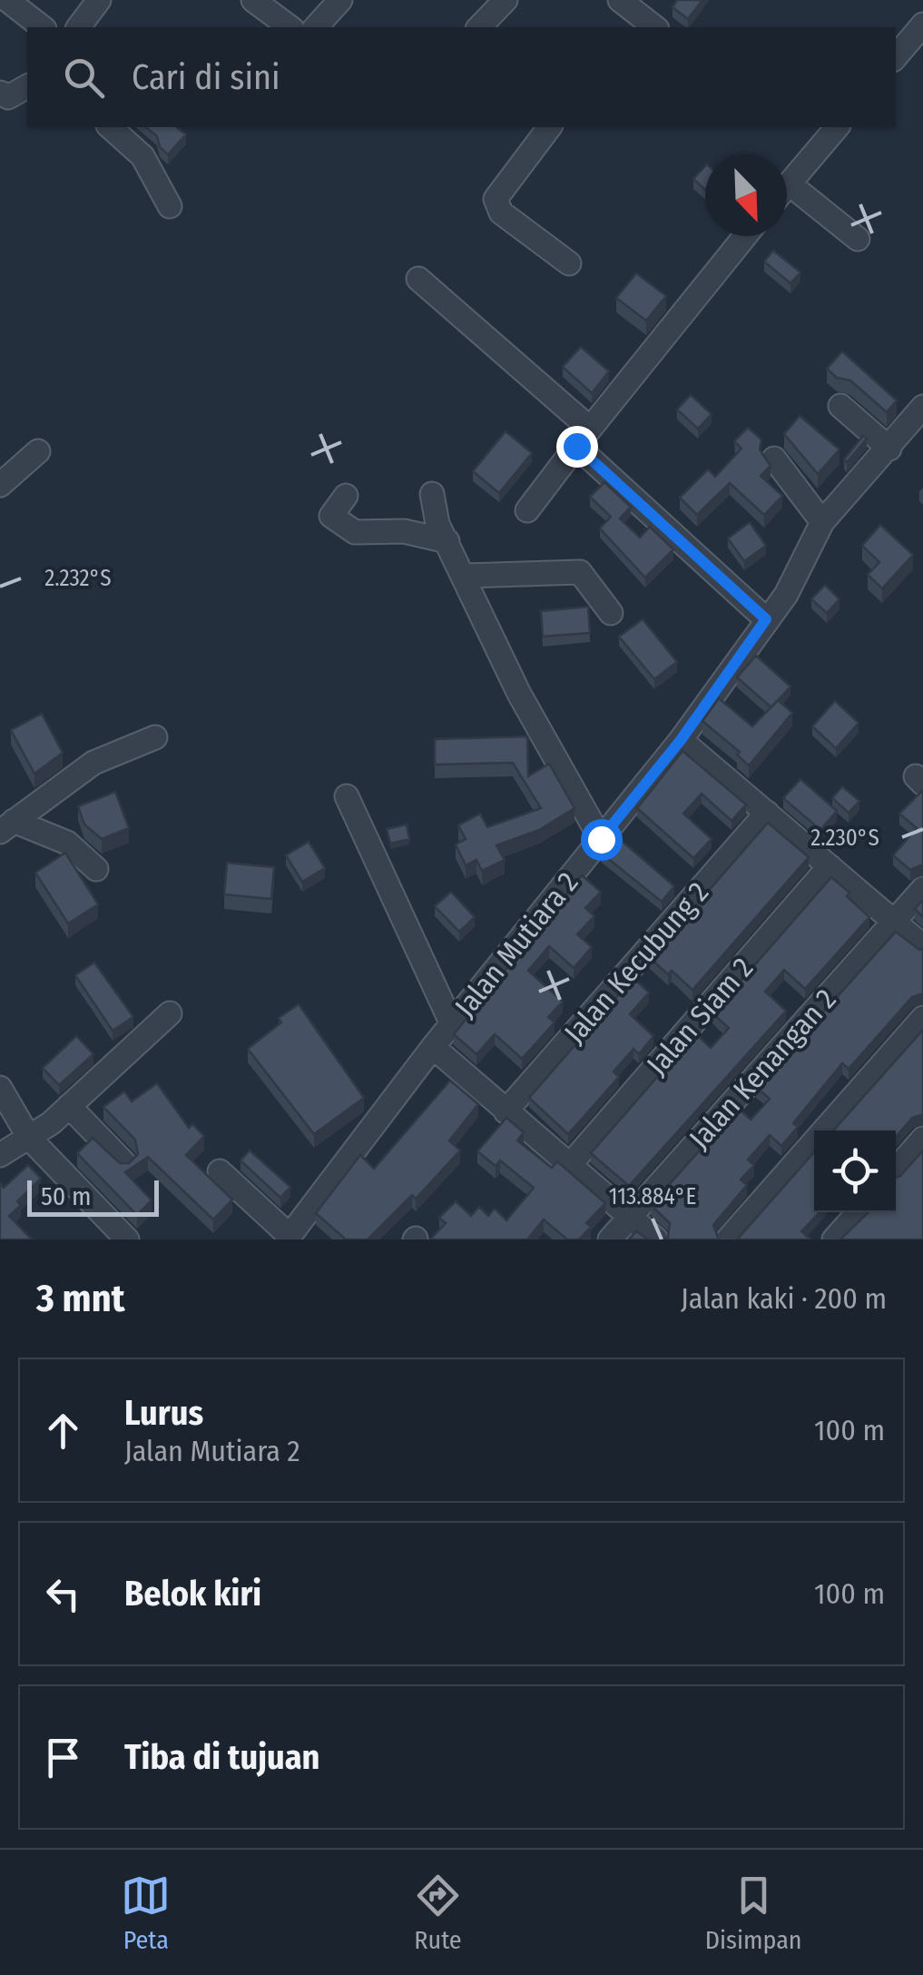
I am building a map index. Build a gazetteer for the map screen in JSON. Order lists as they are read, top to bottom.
{
  "streets": {
    "street": [
      "Jalan Mutiara 2",
      "Jalan Kecubung 2",
      "Jalan Siam 2",
      "Jalan Kenangan 2"
    ]
  },
  "scale_bar": "50 m",
  "north": "bottom right",
  "page": {
    "search": "Cari di sini",
    "scale": "50 m",
    "heading": ["3 mnt", "Jalan kaki · 200 m"],
    "list": [
      ["Lurus", "Jalan Mutiara 2", "100 m"],
      ["Belok kiri", "100 m"],
      "Tiba di tujuan"
    ],
    "nav": ["Peta", "Rute", "Disimpan"]
  },
  "coordinates": ["2.232°S", "2.230°S", "113.884°E"]
}
